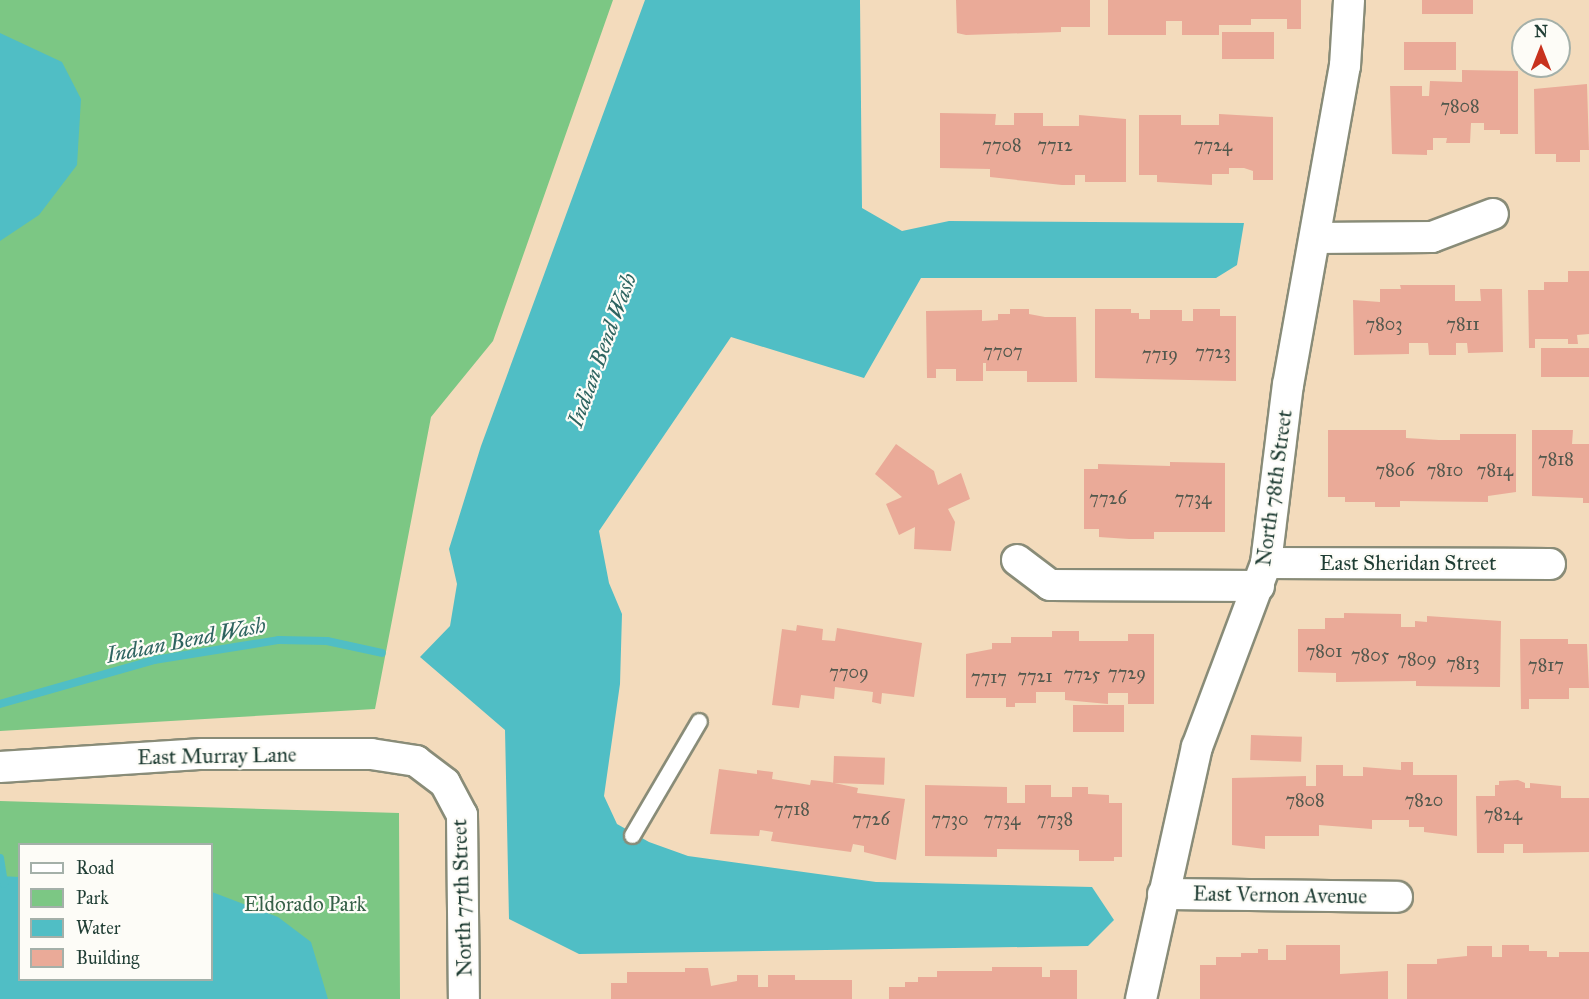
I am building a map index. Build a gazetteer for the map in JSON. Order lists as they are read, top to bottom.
{
  "streets": {
    "street": [
      "North 78th Street",
      "East Sheridan Street",
      "East Murray Lane",
      "East Vernon Avenue",
      "North 77th Street"
    ]
  },
  "crossings": [
    ["North 78th Street", "East Sheridan Street"],
    ["North 78th Street", "East Vernon Avenue"],
    ["East Murray Lane", "North 77th Street"]
  ],
  "water": ["Indian Bend Wash"],
  "parks": ["Eldorado Park"],
  "house_numbers": [
    "7808",
    "7708",
    "7712",
    "7724",
    "7803",
    "7811",
    "7707",
    "7723",
    "7719",
    "7818",
    "7806",
    "7810",
    "7814",
    "7726",
    "7734",
    "7801",
    "7805",
    "7809",
    "7813",
    "7817",
    "7709",
    "7729",
    "7725",
    "7721",
    "7717",
    "7808",
    "7820",
    "7718",
    "7824",
    "7726",
    "7730",
    "7734",
    "7738"
  ],
  "legend": [
    "Road",
    "Park",
    "Water",
    "Building"
  ],
  "north": "top"
}
